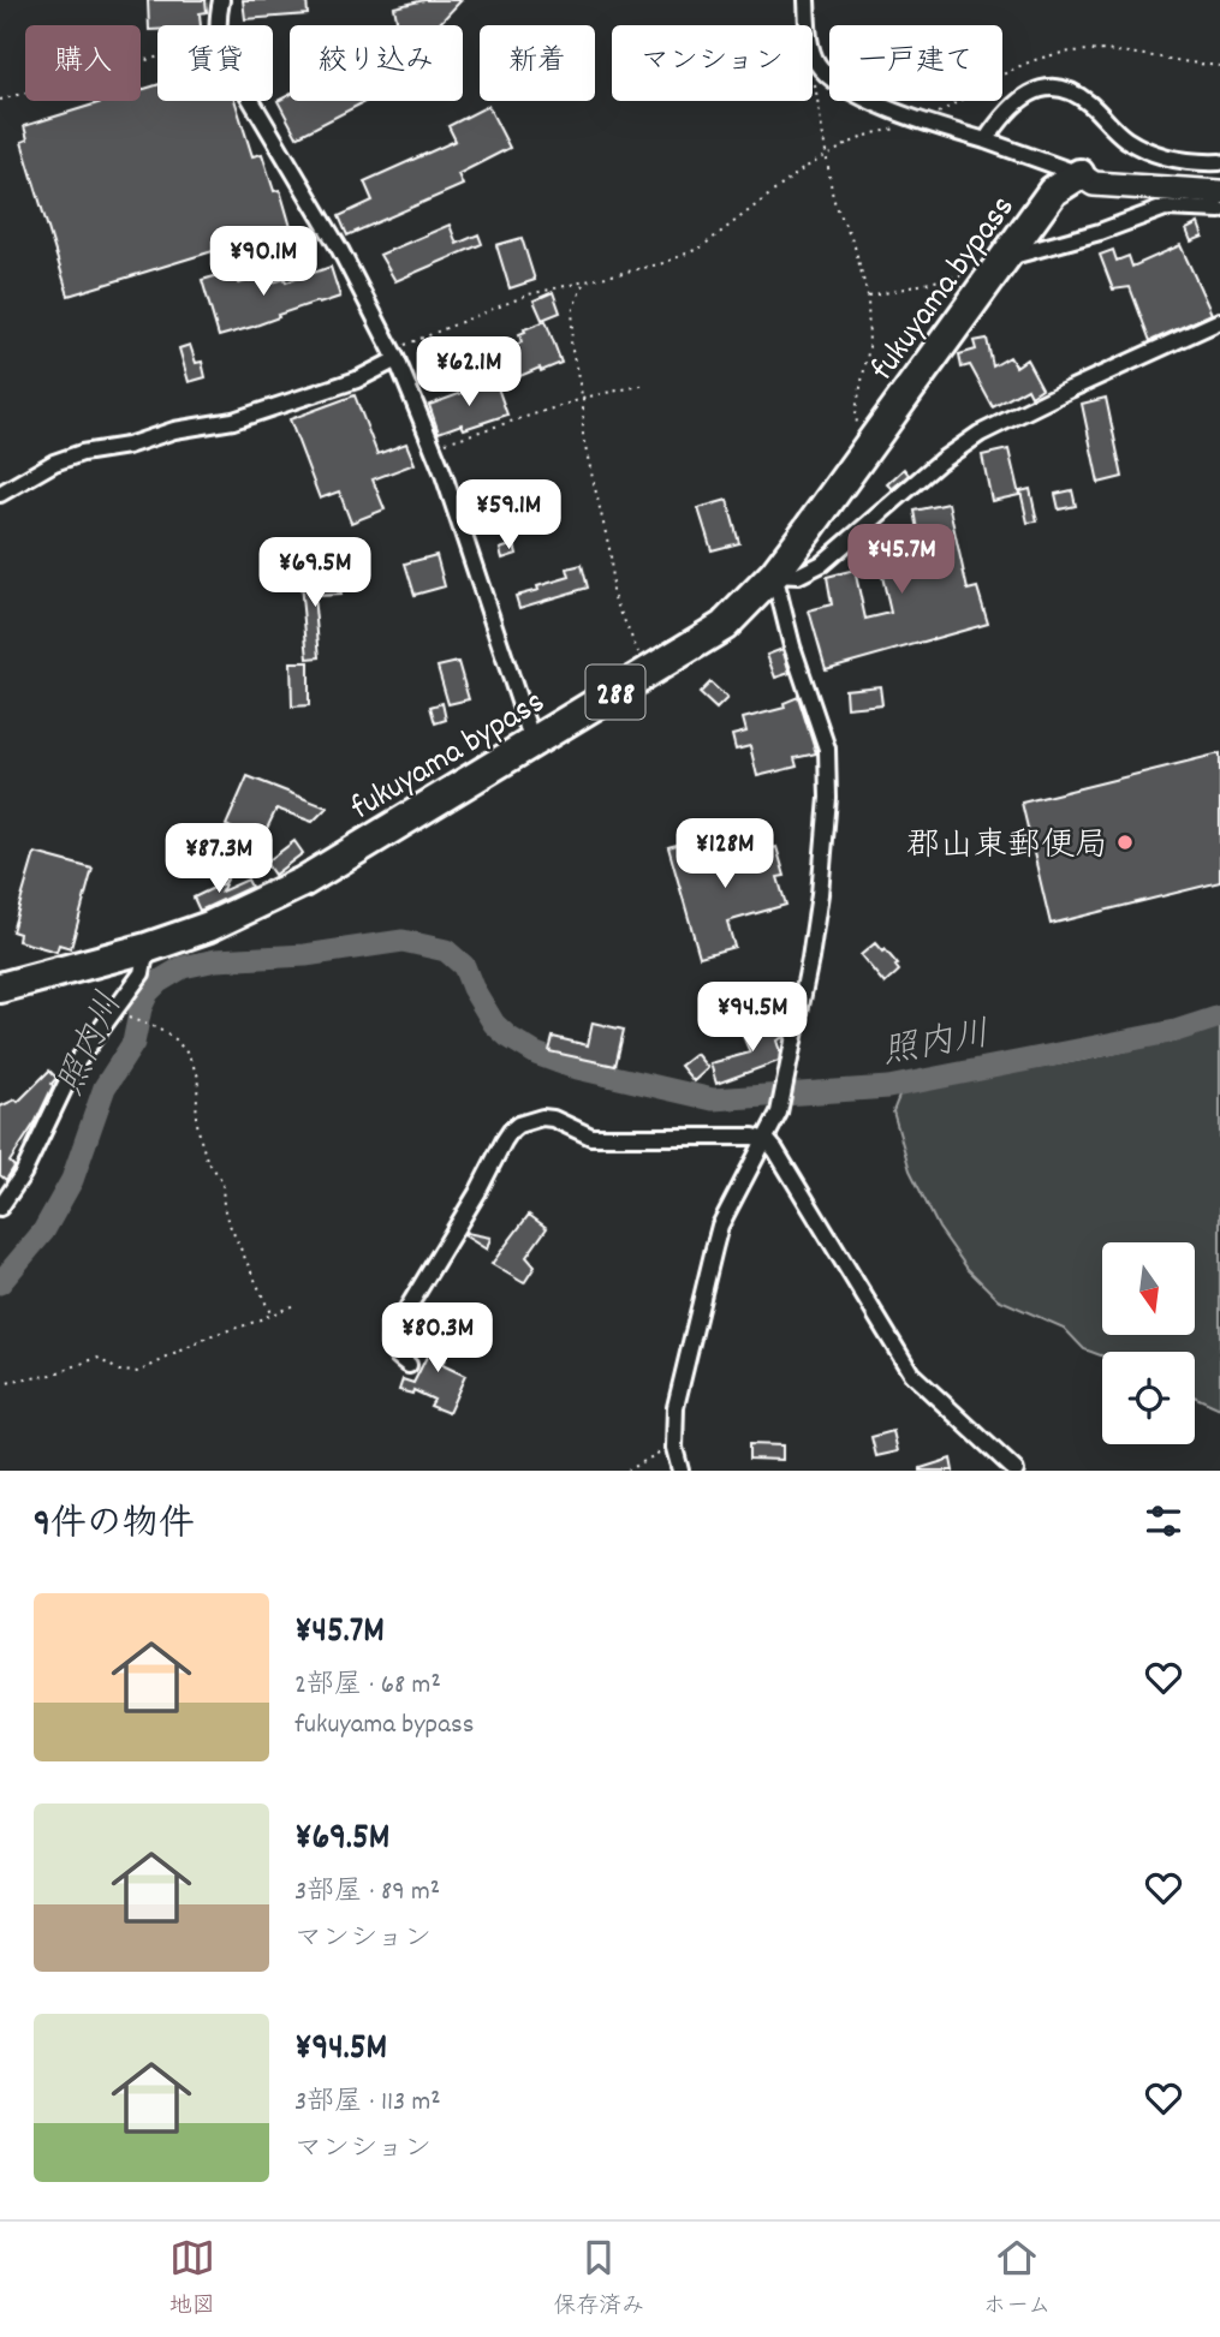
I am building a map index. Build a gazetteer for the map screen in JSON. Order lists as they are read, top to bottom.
{
  "streets": {
    "highway": ["fukuyama bypass", "288"]
  },
  "water": ["照内川"],
  "places": ["郡山東郵便局"],
  "north": "bottom",
  "page": {
    "chip": [
      "購入",
      "賃貸",
      "絞り込み",
      "新着",
      "マンション",
      "一戸建て"
    ],
    "price": [
      "¥90.1M",
      "¥62.1M",
      "¥59.1M",
      "¥45.7M",
      "¥69.5M",
      "¥128M",
      "¥87.3M",
      "¥94.5M",
      "¥80.3M"
    ],
    "heading": "9件の物件",
    "list": [
      {
        "name": "¥45.7M",
        "note": "2部屋 · 68 m² · fukuyama bypass"
      },
      {
        "name": "¥69.5M",
        "note": "3部屋 · 89 m² · マンション"
      },
      {
        "name": "¥94.5M",
        "note": "3部屋 · 113 m² · マンション"
      }
    ],
    "tabs": ["地図", "保存済み", "ホーム"]
  }
}
